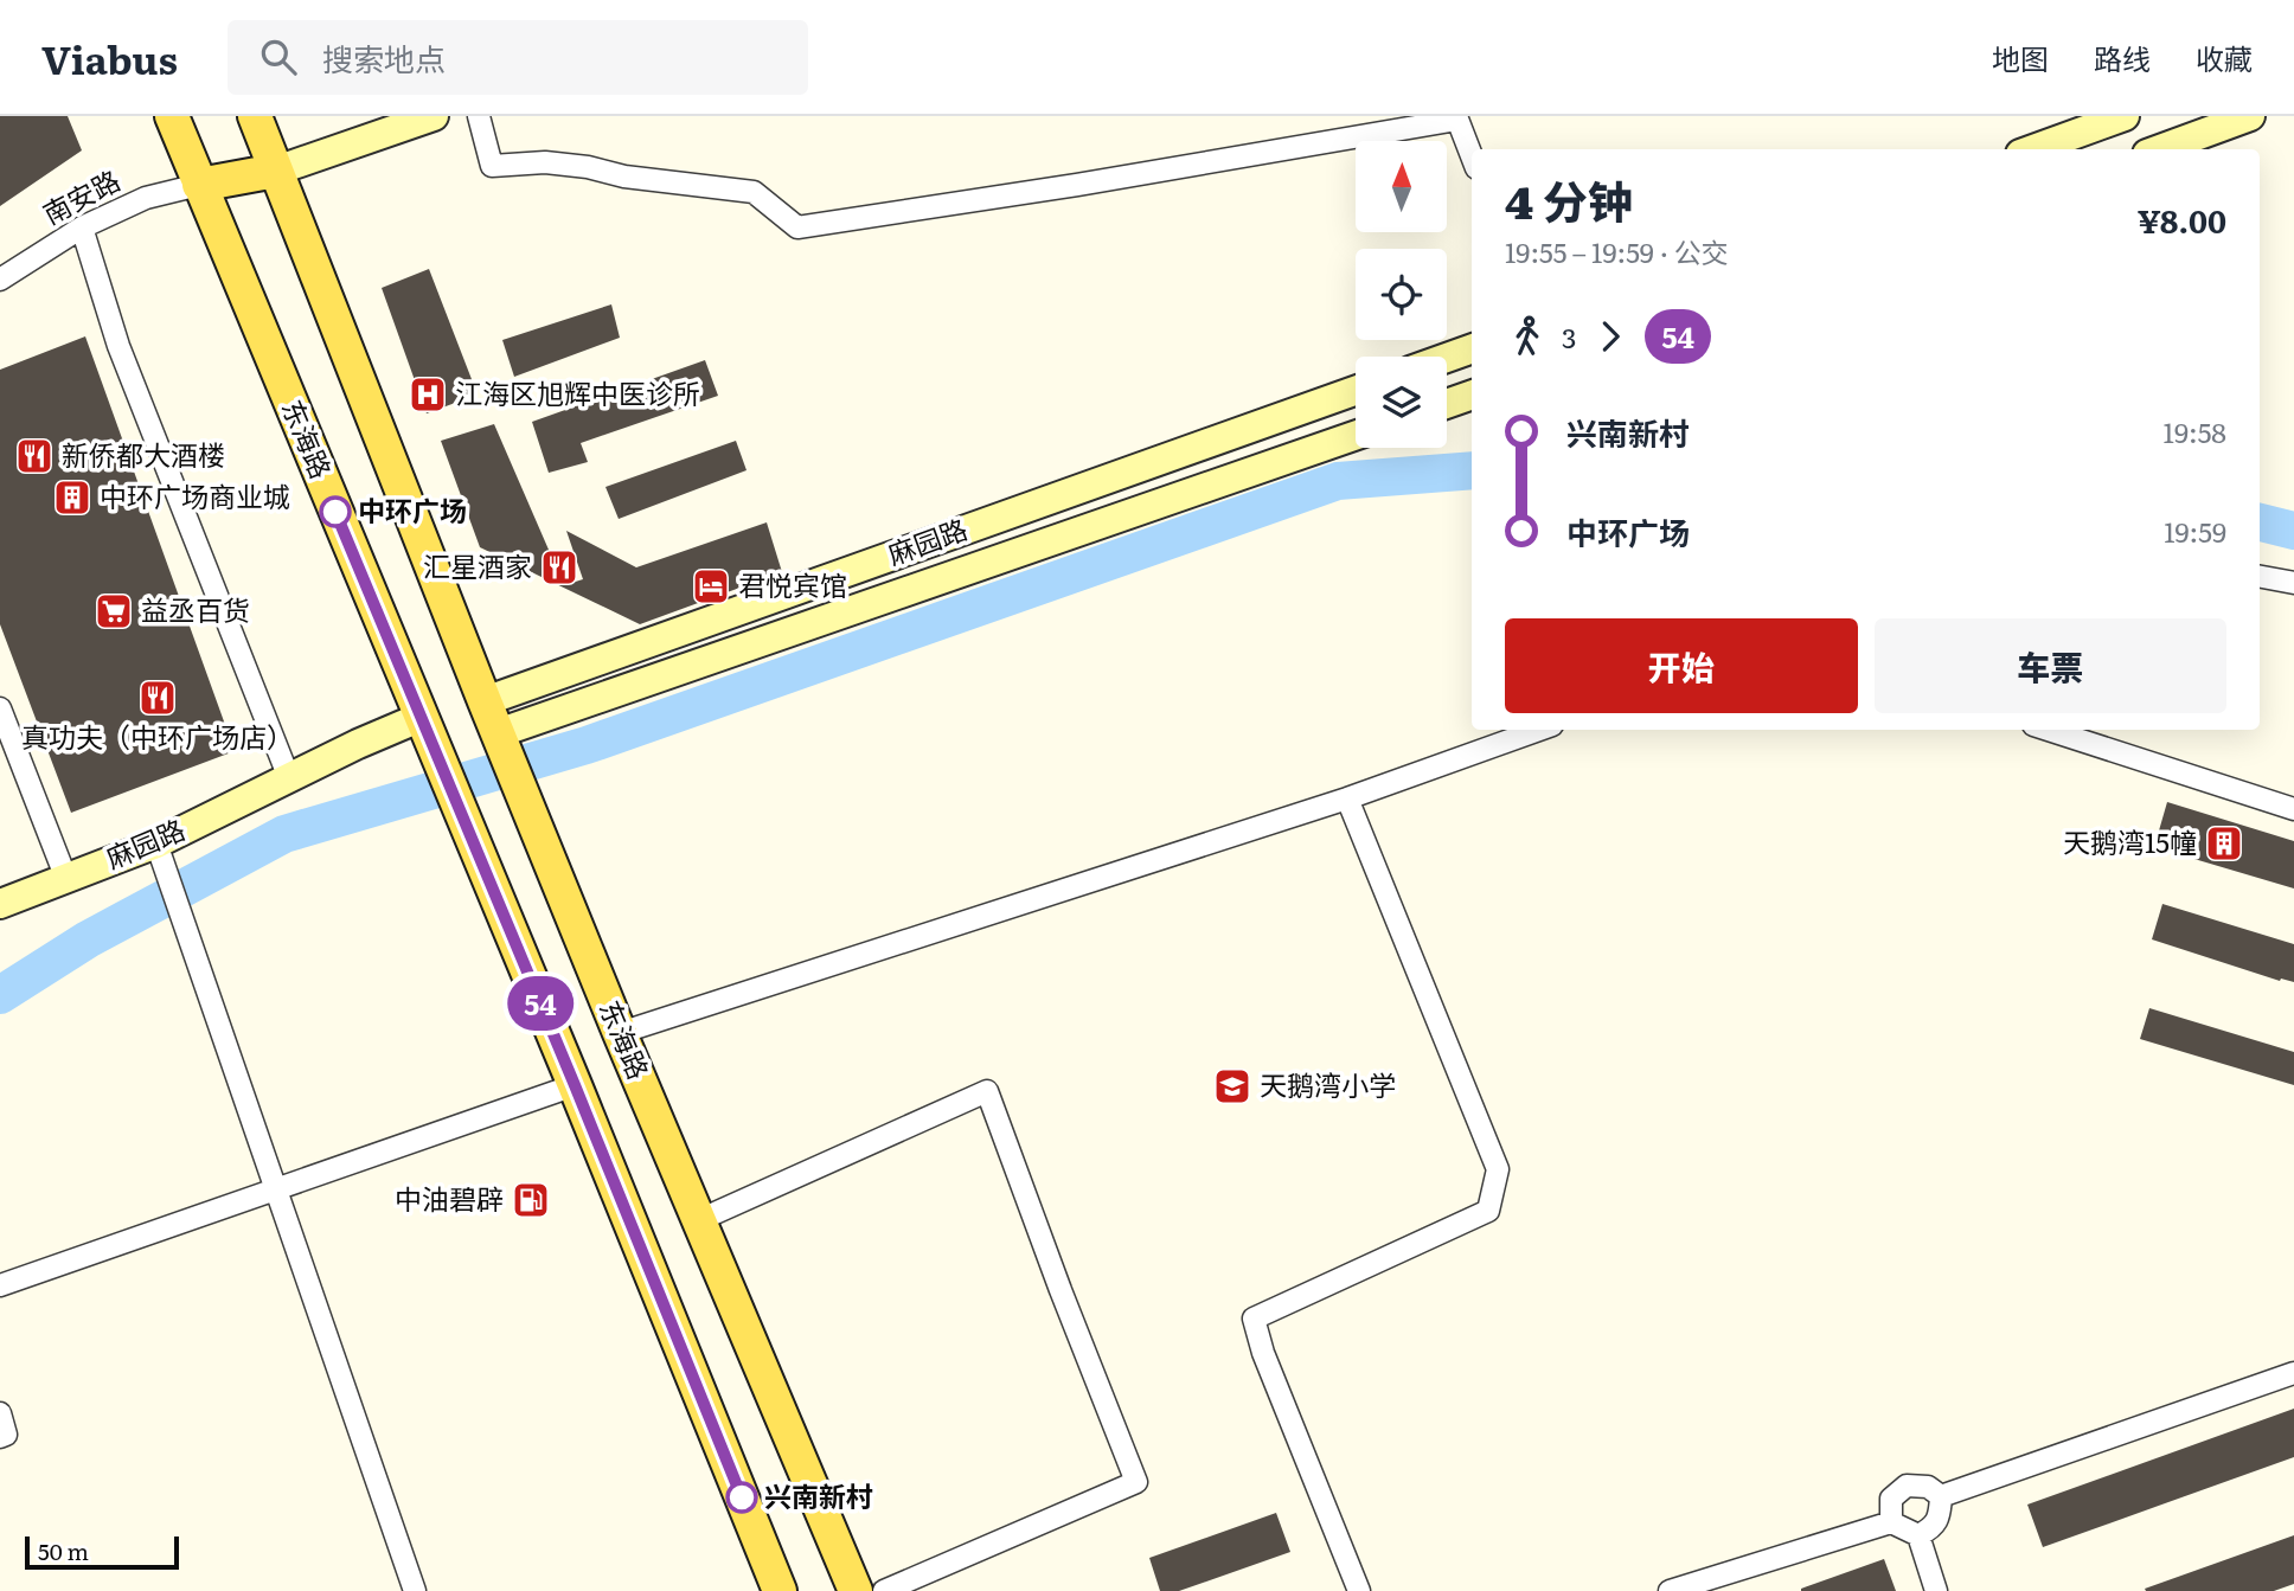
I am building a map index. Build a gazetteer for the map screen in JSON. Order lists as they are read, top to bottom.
{
  "streets": {
    "main road": ["东海路"],
    "street": ["南安路", "麻园路"]
  },
  "crossings": [
    ["南安路", "东海路"],
    ["东海路", "麻园路"]
  ],
  "places": {
    "hospital": ["江海区旭辉中医诊所"],
    "restaurant": ["新侨都大酒楼", "汇星酒家", "真功夫（中环广场店）"],
    "building": ["中环广场商业城", "天鹅湾15幢"],
    "other": ["中环广场", "兴南新村"],
    "hotel": ["君悦宾馆"],
    "supermarket": ["益丞百货"],
    "school or university": ["天鹅湾小学"],
    "fuel station": ["中油碧辟"]
  },
  "lines": ["bus line 54"],
  "scale_bar": "50 m",
  "north": "top",
  "page": {
    "header": "Viabus",
    "search": "搜索地点",
    "nav": ["地图", "路线", "收藏"],
    "on_map": "54",
    "heading": ["4 分钟", "19:55 – 19:59 · 公交", "¥8.00"],
    "legs": ["3", "54"],
    "list": [
      {
        "name": "兴南新村",
        "value": "19:58"
      },
      {
        "name": "中环广场",
        "value": "19:59"
      }
    ],
    "buttons": ["开始", "车票"],
    "scale": "50 m"
  }
}
